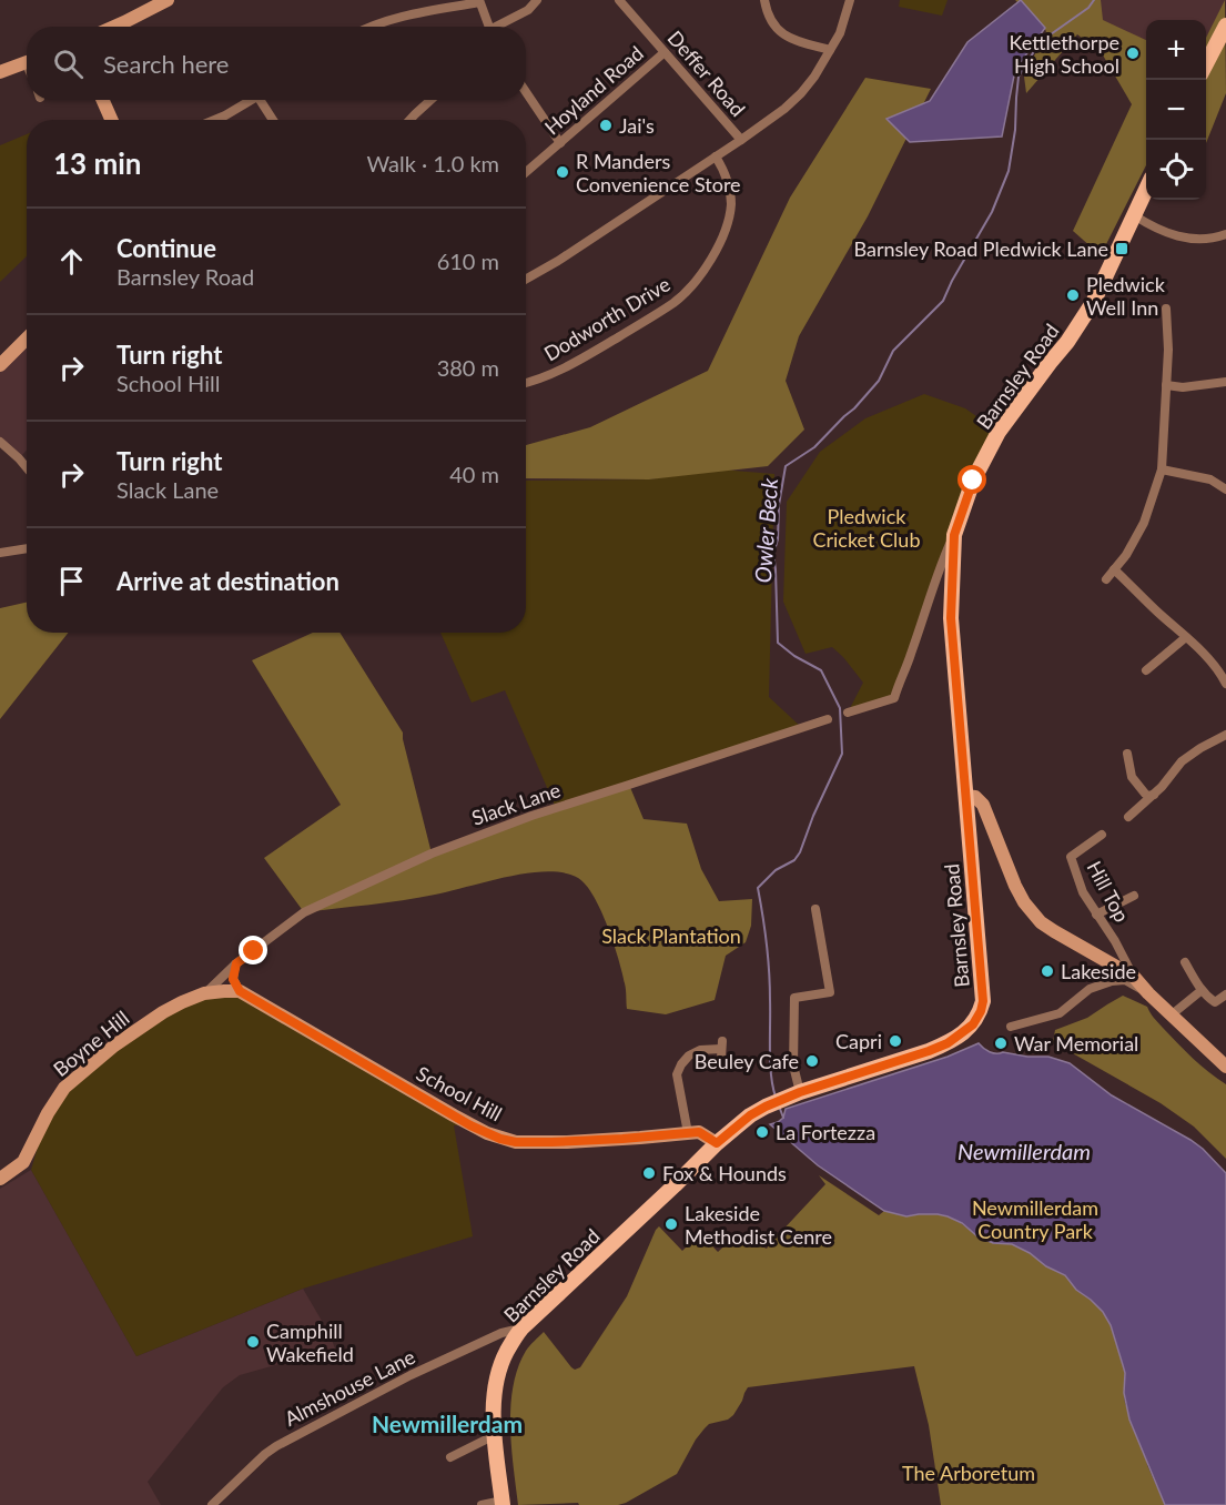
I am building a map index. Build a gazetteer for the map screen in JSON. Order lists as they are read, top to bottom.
{
  "streets": {
    "main road": ["Barnsley Road"],
    "street": [
      "Deffer Road",
      "Hoyland Road",
      "Dodworth Drive",
      "Slack Lane",
      "Hill Top",
      "Boyne Hill",
      "School Hill",
      "Almshouse Lane"
    ]
  },
  "crossings": [
    ["Deffer Road", "Hoyland Road"],
    ["Barnsley Road", "School Hill"],
    ["Barnsley Road", "Almshouse Lane"],
    ["Slack Lane", "Boyne Hill"]
  ],
  "districts": ["Newmillerdam"],
  "water": ["Owler Beck", "Newmillerdam"],
  "parks": [
    "Pledwick Cricket Club",
    "Slack Plantation",
    "Newmillerdam Country Park",
    "The Arboretum"
  ],
  "places": {
    "other": [
      "Kettlethorpe High School",
      "Jai's",
      "R Manders Convenience Store",
      "Pledwick Well Inn",
      "Lakeside",
      "Capri",
      "War Memorial",
      "Beuley Cafe",
      "La Fortezza",
      "Fox & Hounds",
      "Lakeside Methodist Cenre",
      "Camphill Wakefield"
    ],
    "transit": ["Barnsley Road Pledwick Lane"]
  },
  "page": {
    "map_buttons": ["+", "−"],
    "search": "Search here",
    "heading": ["13 min", "Walk · 1.0 km"],
    "list": [
      ["Continue", "Barnsley Road", "610 m"],
      ["Turn right", "School Hill", "380 m"],
      ["Turn right", "Slack Lane", "40 m"],
      "Arrive at destination"
    ]
  }
}
